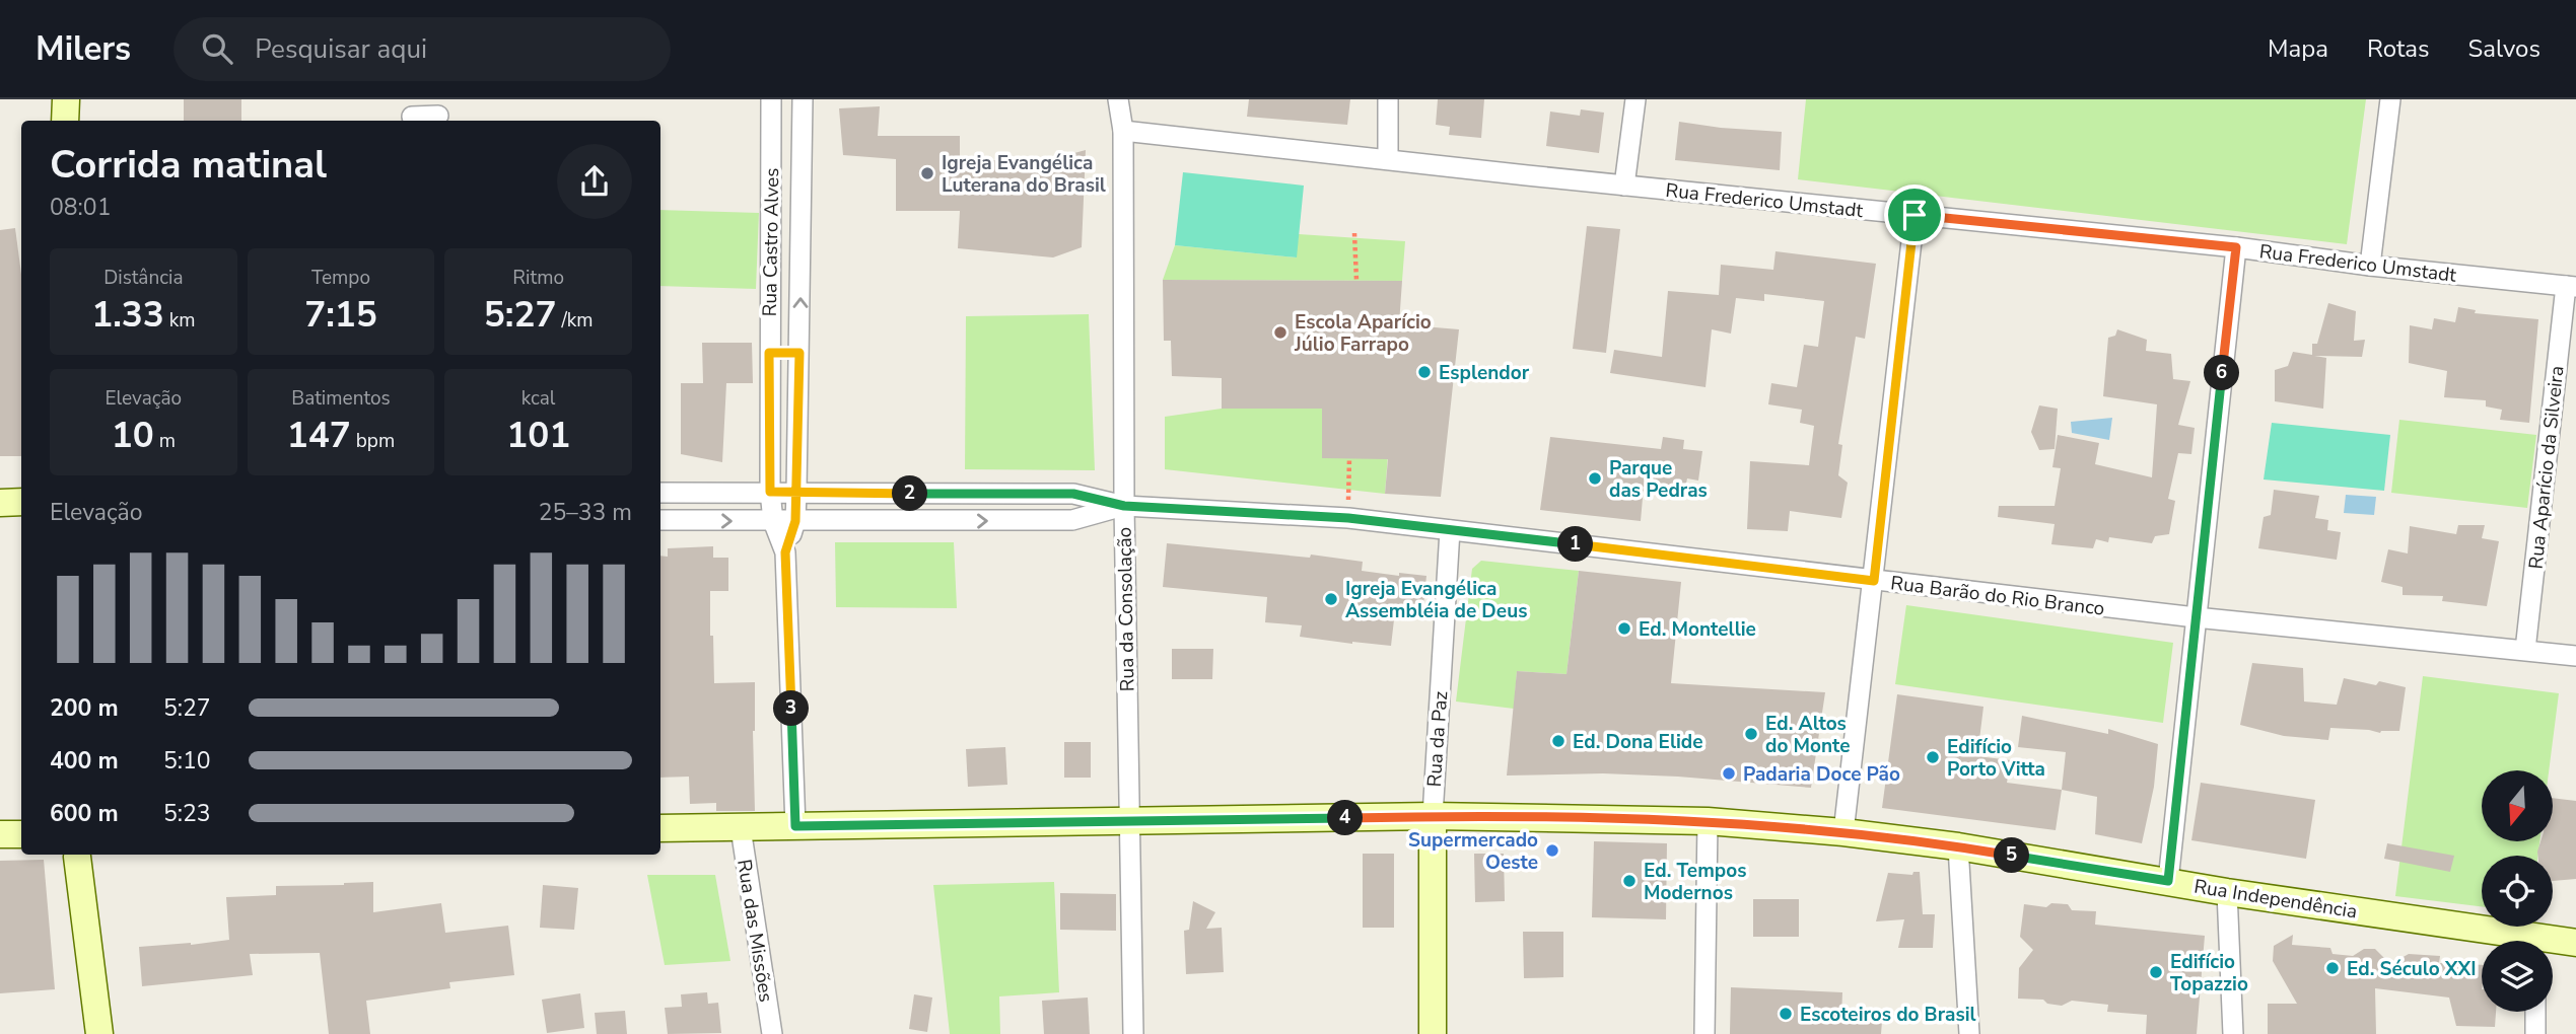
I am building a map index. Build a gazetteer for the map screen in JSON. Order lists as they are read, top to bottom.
{
  "streets": {
    "street": [
      "Rua Frederico Umstadt",
      "Rua Castro Alves",
      "Rua Aparício da Silveira",
      "Rua Barão do Rio Branco",
      "Rua da Consolação",
      "Rua da Paz",
      "Rua Independência",
      "Rua das Missões"
    ]
  },
  "crossings": [
    ["Rua Frederico Umstadt", "Rua Aparício da Silveira"],
    ["Rua Frederico Umstadt", "Rua da Consolação"],
    ["Rua Castro Alves", "Rua Barão do Rio Branco"],
    ["Rua Castro Alves", "Rua Independência"],
    ["Rua Aparício da Silveira", "Rua Barão do Rio Branco"],
    ["Rua Barão do Rio Branco", "Rua da Consolação"],
    ["Rua Barão do Rio Branco", "Rua da Paz"],
    ["Rua da Consolação", "Rua Independência"],
    ["Rua da Paz", "Rua Independência"],
    ["Rua Independência", "Rua das Missões"]
  ],
  "places": [
    "Igreja Evangélica Luterana do Brasil",
    "Escola Aparício Júlio Farrapo",
    "Esplendor",
    "Parque das Pedras",
    "Igreja Evangélica Assembléia de Deus",
    "Ed. Montellie",
    "Ed. Altos do Monte",
    "Ed. Dona Elide",
    "Edifício Porto Vitta",
    "Padaria Doce Pão",
    "Supermercado Oeste",
    "Ed. Tempos Modernos",
    "Ed. Século XXI",
    "Edifício Topazzio",
    "Escoteiros do Brasil"
  ],
  "north": "bottom",
  "page": {
    "header": "Milers",
    "search": "Pesquisar aqui",
    "nav": ["Mapa", "Rotas", "Salvos"],
    "heading": ["Corrida matinal", "08:01"],
    "stats": [
      ["Distância", "1.33 km"],
      ["Tempo", "7:15"],
      ["Ritmo", "5:27 /km"],
      ["Elevação", "10 m"],
      ["Batimentos", "147 bpm"],
      ["kcal", "101"]
    ],
    "pins": [
      "6",
      "2",
      "1",
      "3",
      "4",
      "5"
    ],
    "chart": ["Elevação", "25–33 m"],
    "list": [
      {
        "name": "200 m",
        "note": "5:27"
      },
      {
        "name": "400 m",
        "note": "5:10"
      },
      {
        "name": "600 m",
        "note": "5:23"
      }
    ]
  }
}
